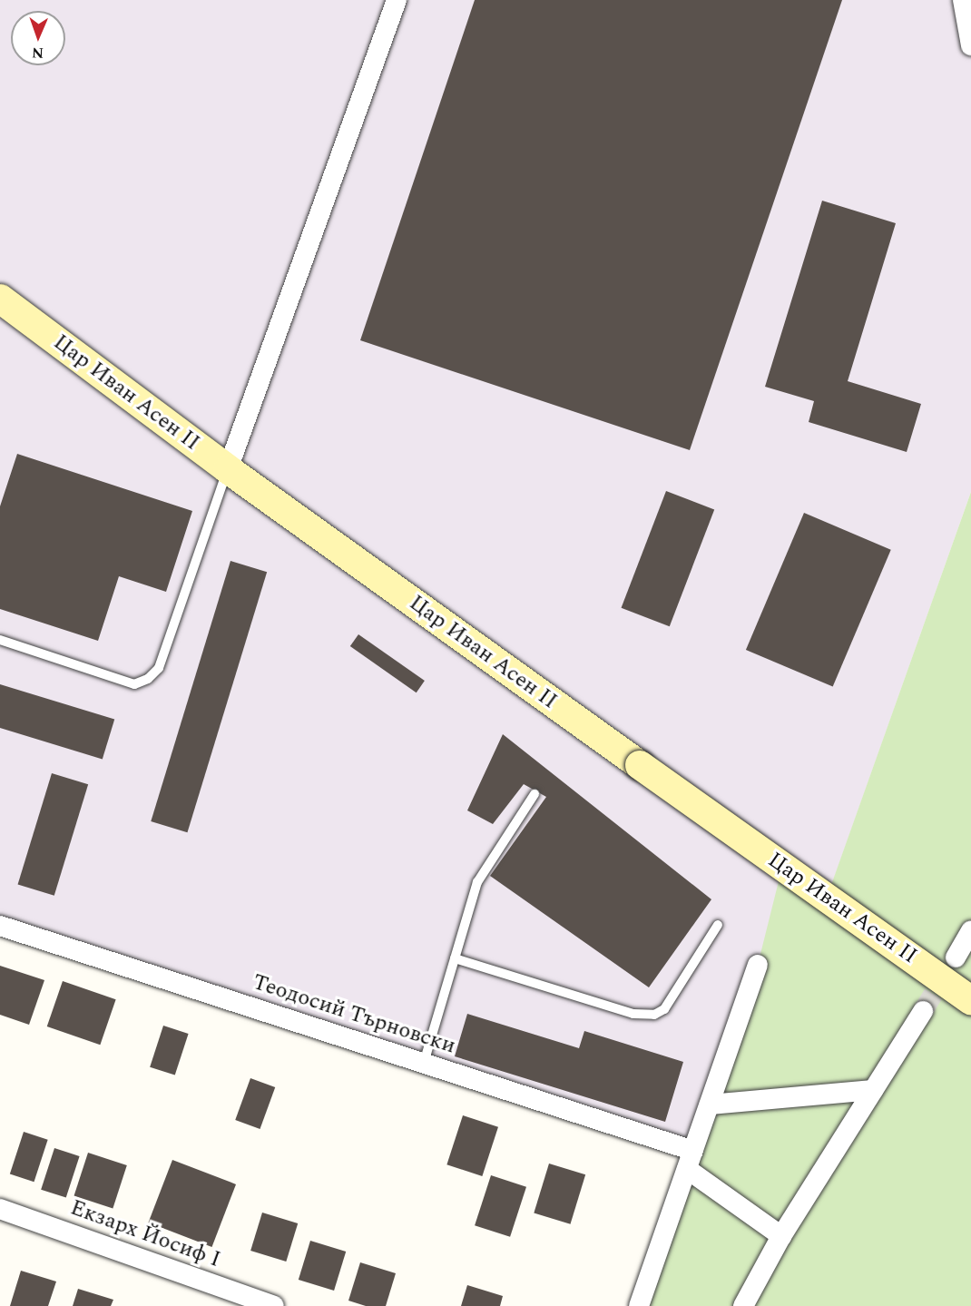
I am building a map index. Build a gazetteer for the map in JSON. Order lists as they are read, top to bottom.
{
  "streets": {
    "main road": ["Цар Иван Асен II"],
    "street": ["Теодосий Търновски", "Екзарх Йосиф I"]
  },
  "north": "bottom"
}
